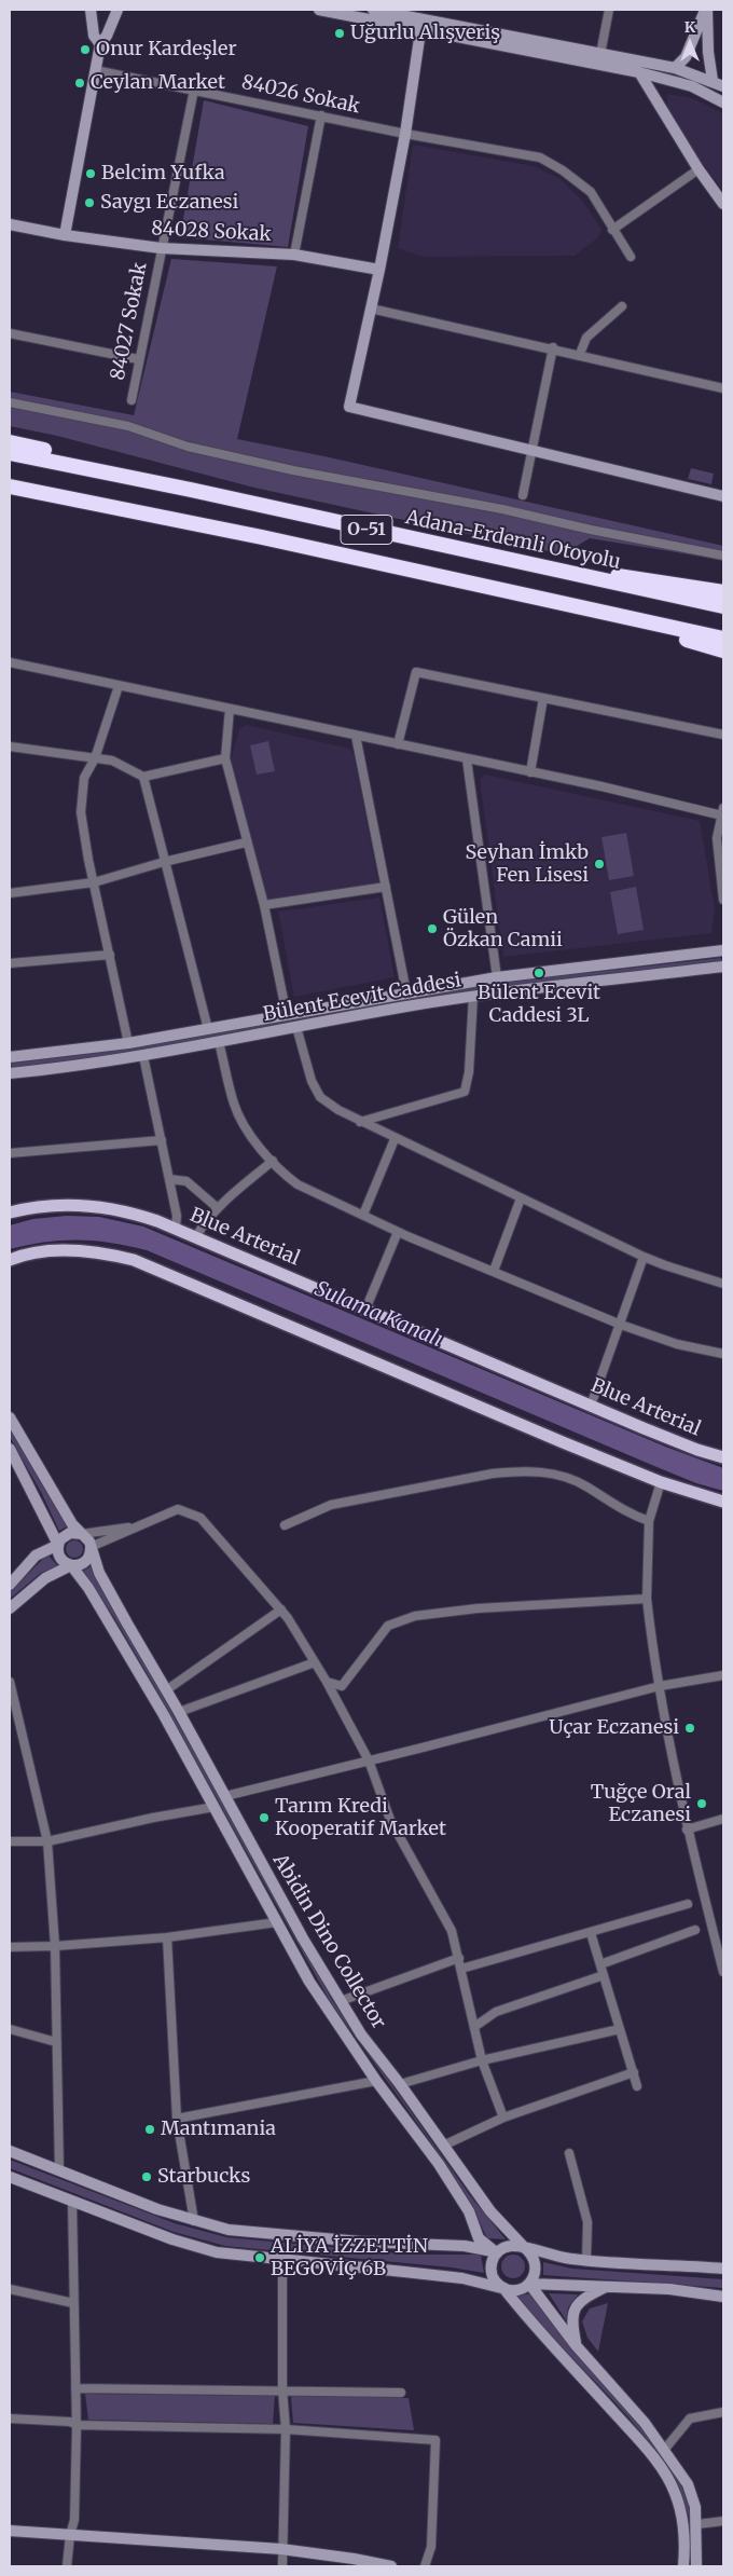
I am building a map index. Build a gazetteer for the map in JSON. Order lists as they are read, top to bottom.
{
  "streets": {
    "highway": ["O-51", "Adana-Erdemli Otoyolu"],
    "main road": [
      "84028 Sokak",
      "Bülent Ecevit Caddesi",
      "Blue Arterial",
      "Abidin Dino Collector"
    ],
    "street": ["84026 Sokak", "84027 Sokak"]
  },
  "crossings": [
    ["84026 Sokak", "84027 Sokak"],
    ["84028 Sokak", "84027 Sokak"]
  ],
  "water": ["Sulama Kanalı"],
  "places": [
    "Uğurlu Alışveriş",
    "Onur Kardeşler",
    "Ceylan Market",
    "Belcim Yufka",
    "Saygı Eczanesi",
    "Seyhan İmkb Fen Lisesi",
    "Gülen Özkan Camii",
    "Bülent Ecevit Caddesi 3L",
    "Uçar Eczanesi",
    "Tuğçe Oral Eczanesi",
    "Tarım Kredi Kooperatif Market",
    "Mantımania",
    "Starbucks",
    "ALİYA İZZETTİN BEGOVİÇ 6B"
  ],
  "north": "top"
}
